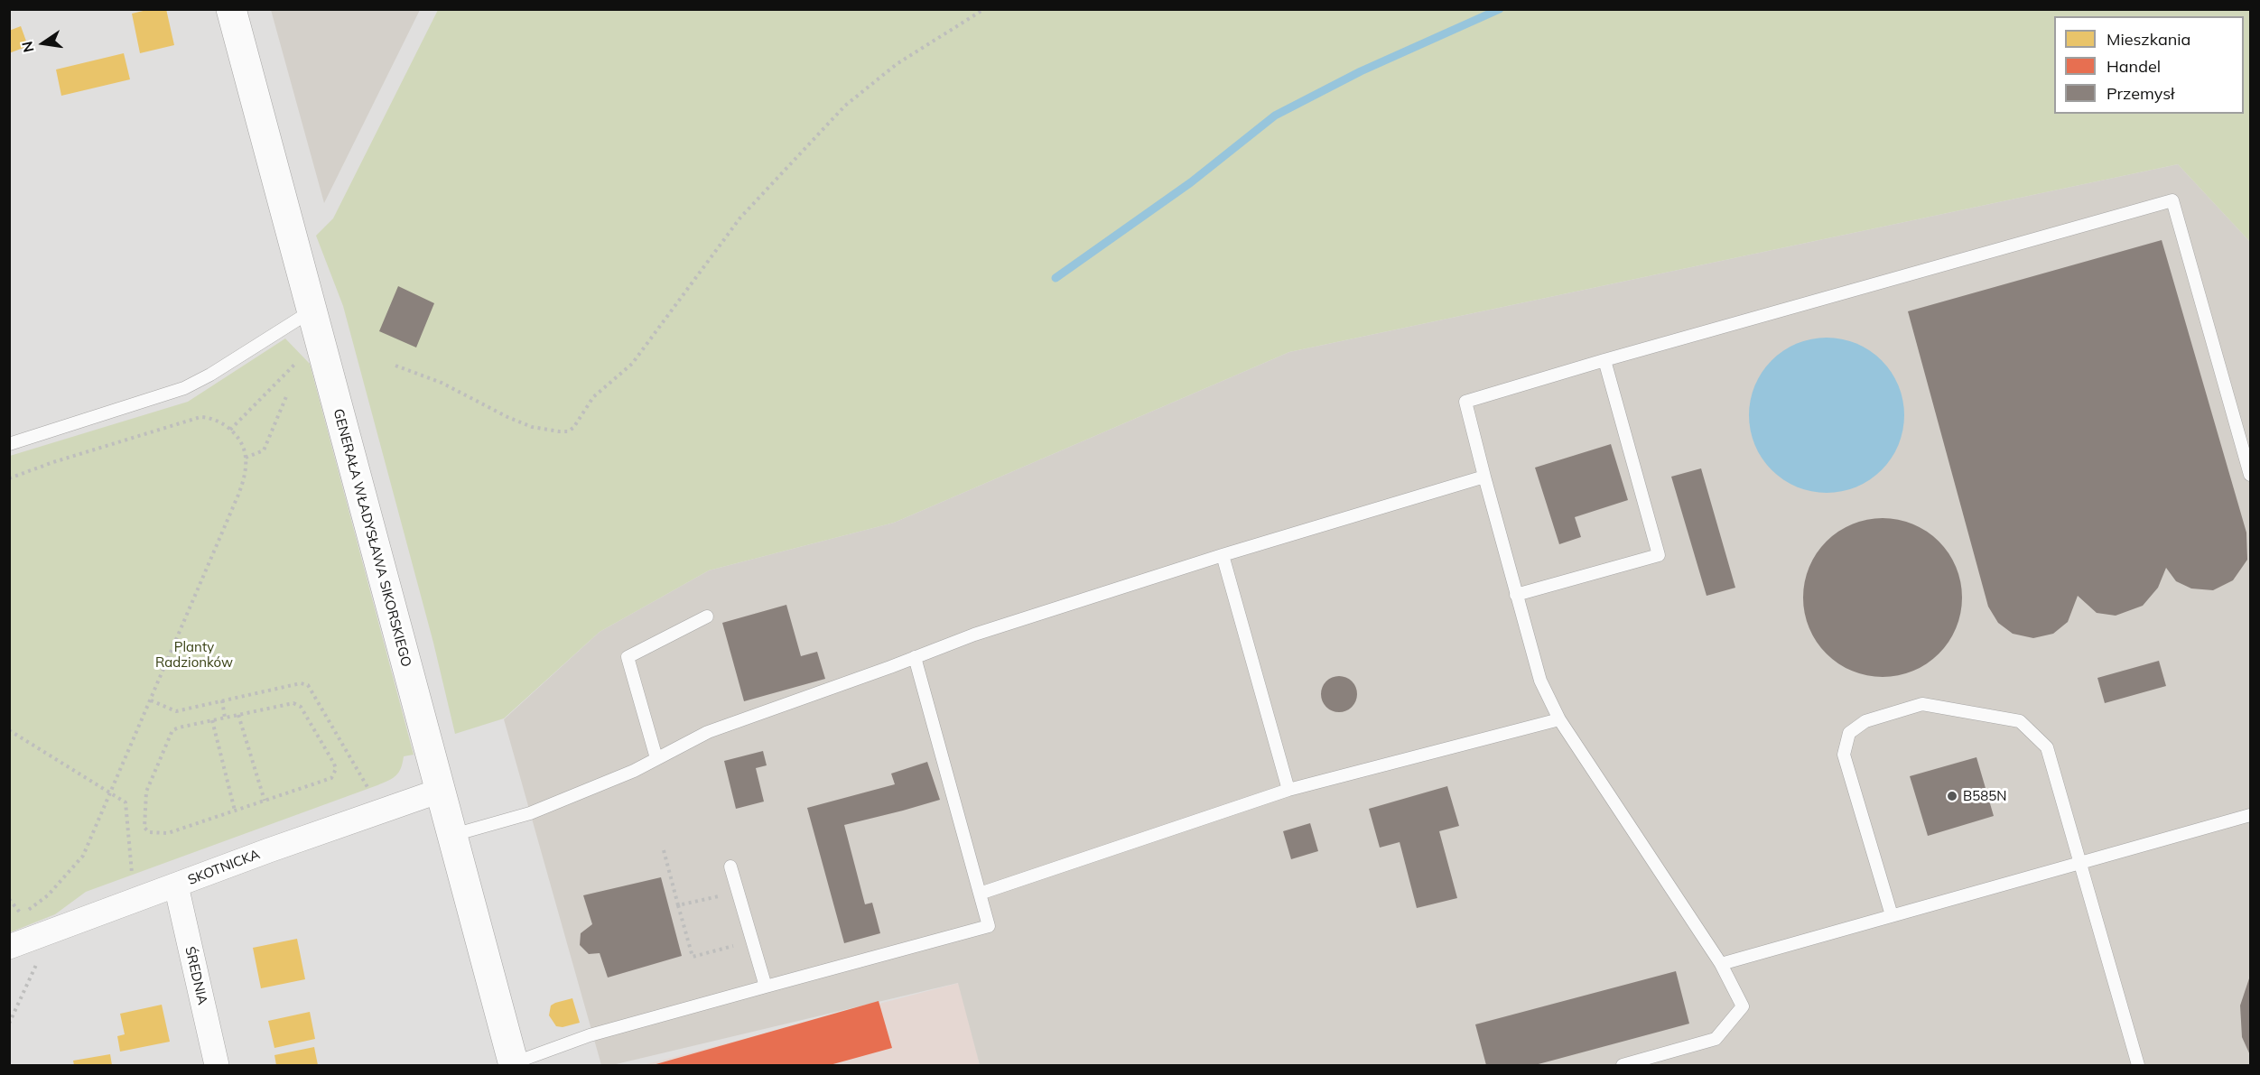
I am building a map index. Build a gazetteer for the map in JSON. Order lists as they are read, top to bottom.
{
  "streets": {
    "street": ["GENERAŁA WŁADYSŁAWA SIKORSKIEGO", "SKOTNICKA", "ŚREDNIA"]
  },
  "crossings": [
    ["GENERAŁA WŁADYSŁAWA SIKORSKIEGO", "SKOTNICKA"],
    ["SKOTNICKA", "ŚREDNIA"]
  ],
  "parks": ["Planty Radzionków"],
  "places": ["B585N"],
  "legend": ["Mieszkania", "Handel", "Przemysł"],
  "north": "left"
}
